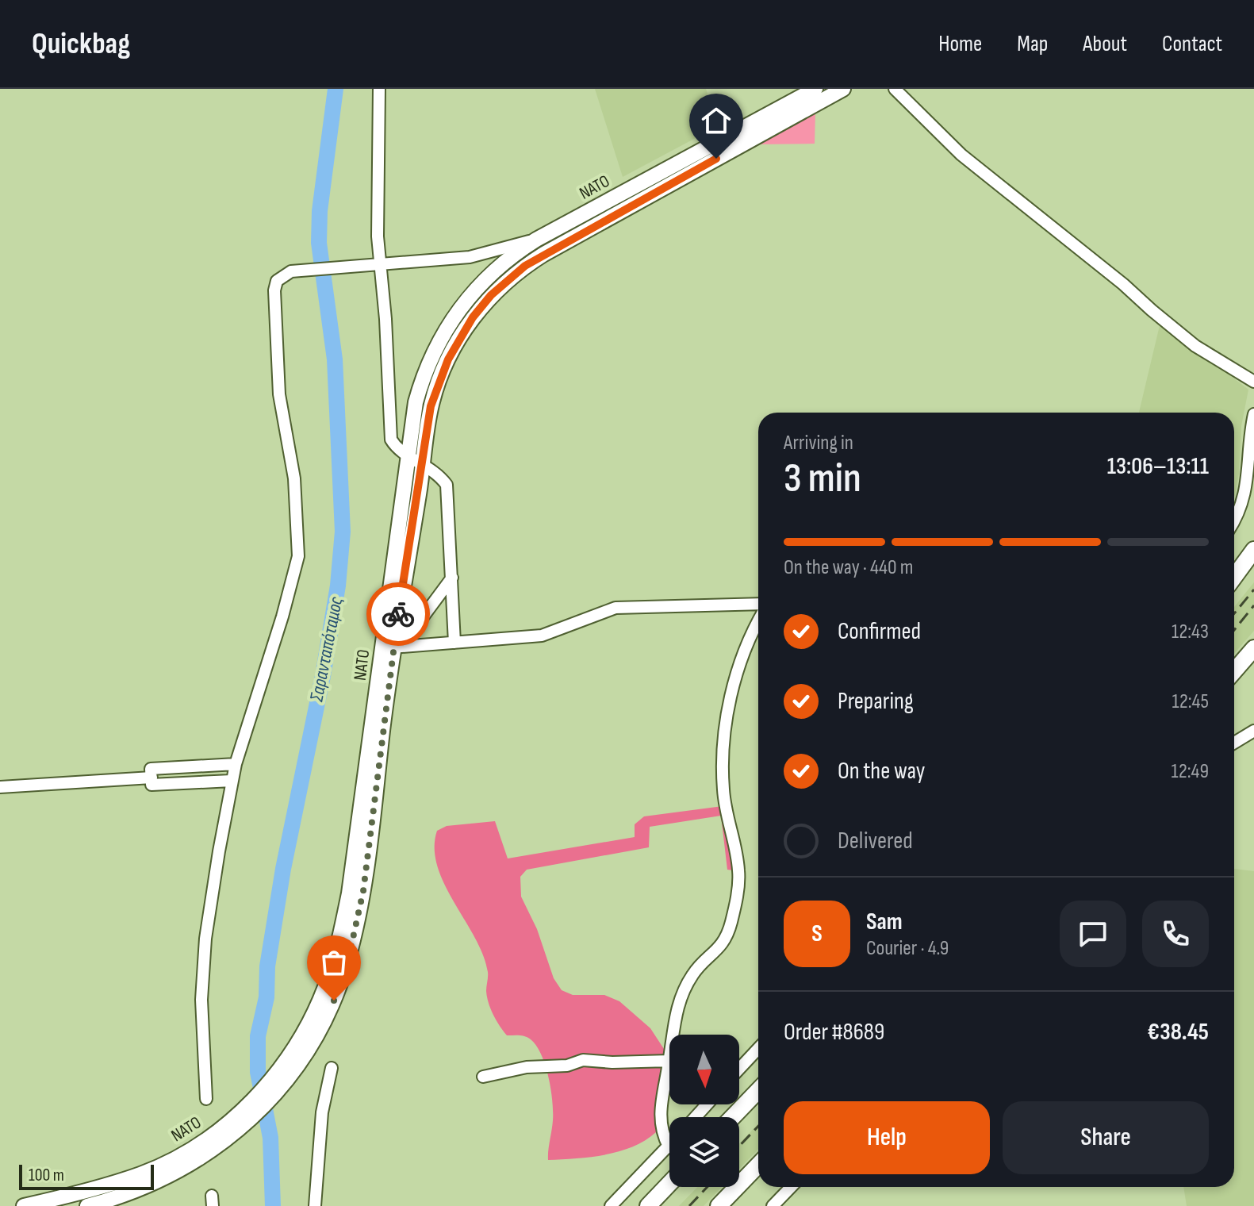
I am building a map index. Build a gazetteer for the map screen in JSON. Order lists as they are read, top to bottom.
{
  "streets": {
    "main road": ["ΝΑΤΟ"]
  },
  "water": ["Σαρανταπόταμος"],
  "scale_bar": "100 m",
  "north": "bottom",
  "page": {
    "header": "Quickbag",
    "nav": [
      "Home",
      "Map",
      "About",
      "Contact"
    ],
    "heading": ["3 min", "Arriving in", "13:06–13:11"],
    "panel": [
      "Sam",
      "Courier · 4.9",
      "Order #8689",
      "€38.45"
    ],
    "bar": "On the way · 440 m",
    "list": [
      ["Confirmed", "12:43"],
      ["Preparing", "12:45"],
      ["On the way", "12:49"],
      "Delivered"
    ],
    "round": "S",
    "buttons": ["Help", "Share"],
    "scale": "100 m"
  }
}
